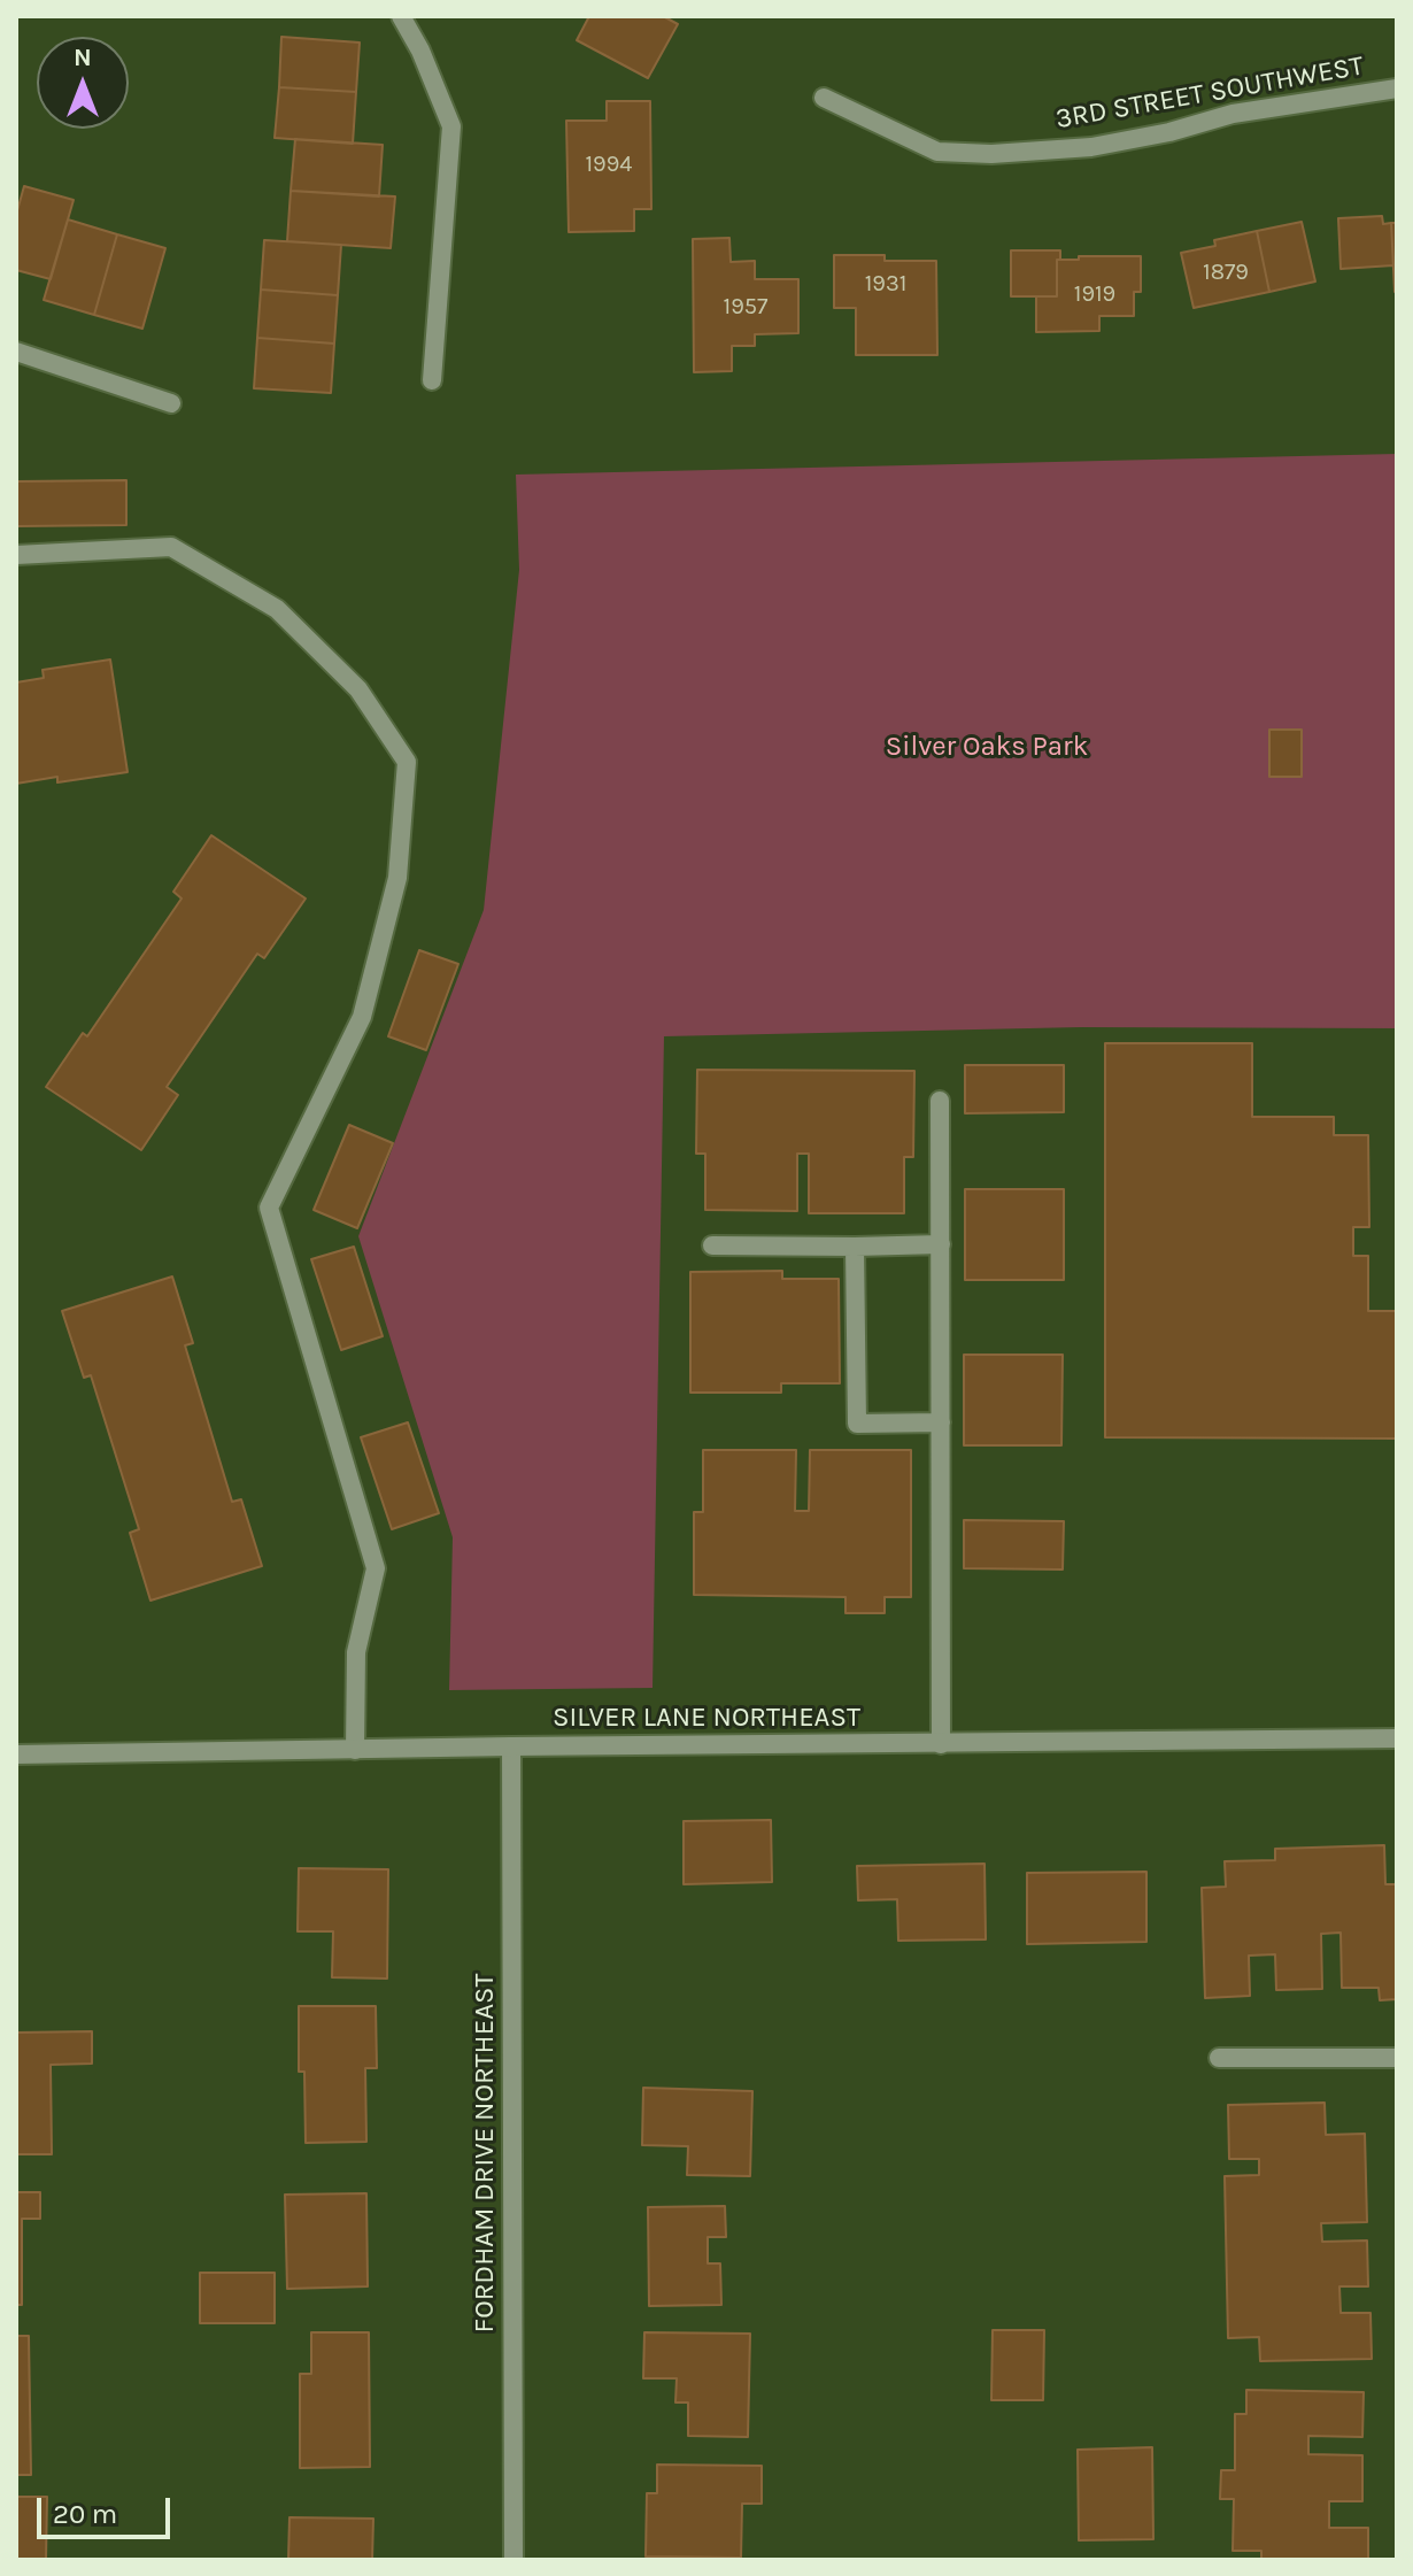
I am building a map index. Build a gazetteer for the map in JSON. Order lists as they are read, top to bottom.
{
  "streets": {
    "street": ["3RD STREET SOUTHWEST", "SILVER LANE NORTHEAST", "FORDHAM DRIVE NORTHEAST"]
  },
  "crossings": [
    ["SILVER LANE NORTHEAST", "FORDHAM DRIVE NORTHEAST"]
  ],
  "parks": ["Silver Oaks Park"],
  "house_numbers": [
    "1994",
    "1879",
    "1931",
    "1919",
    "1957"
  ],
  "scale_bar": "20 m",
  "north": "top"
}
